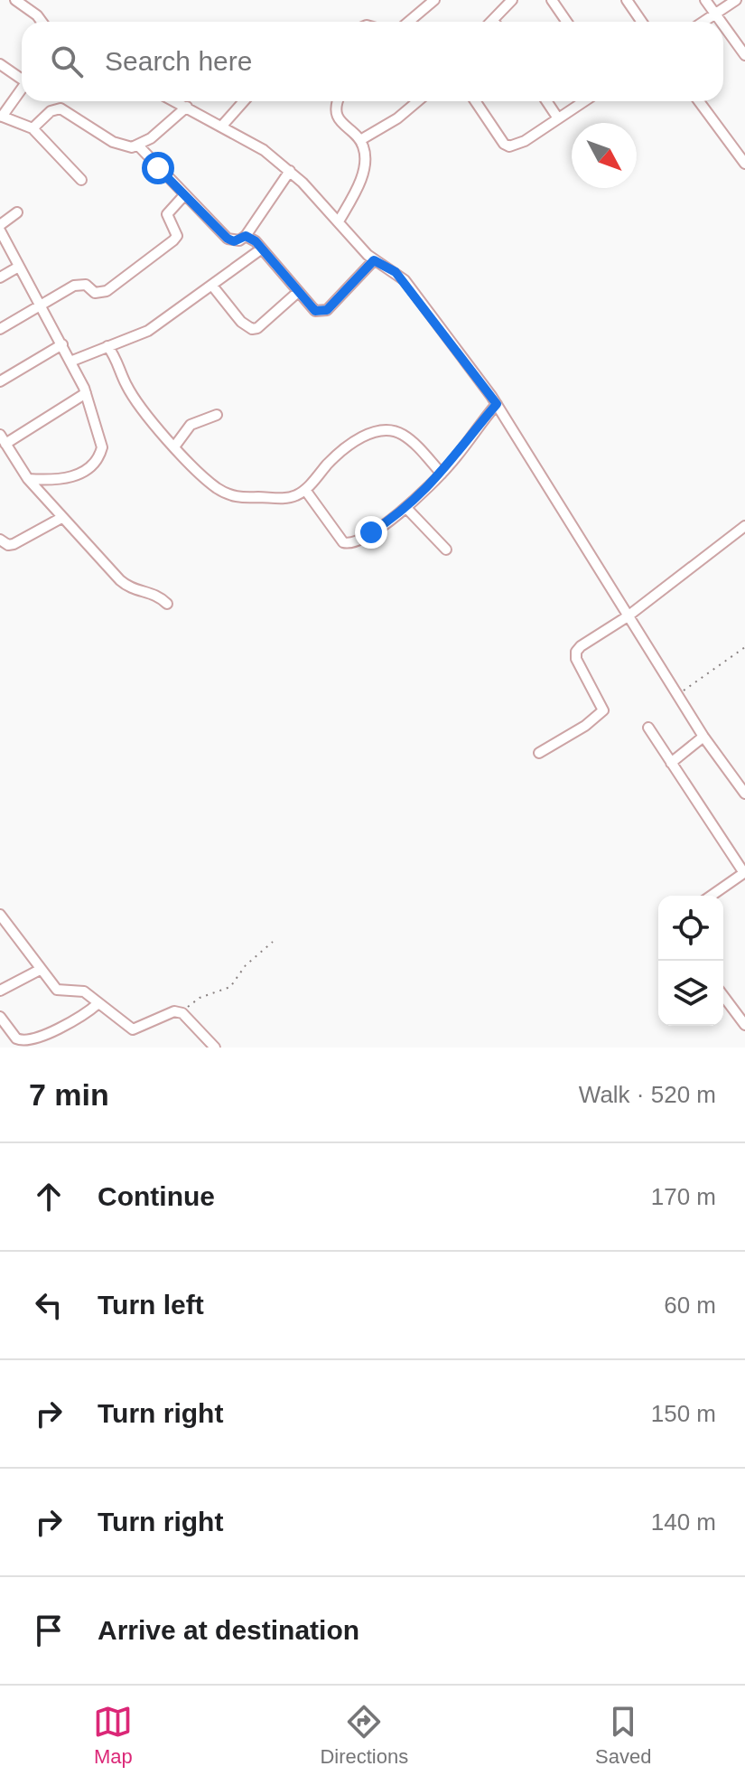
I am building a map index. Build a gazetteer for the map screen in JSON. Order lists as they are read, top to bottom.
{
  "north": "bottom right",
  "page": {
    "search": "Search here",
    "heading": ["7 min", "Walk · 520 m"],
    "list": [
      ["Continue", "170 m"],
      ["Turn left", "60 m"],
      ["Turn right", "150 m"],
      ["Turn right", "140 m"],
      "Arrive at destination"
    ],
    "nav": ["Map", "Directions", "Saved"]
  }
}
